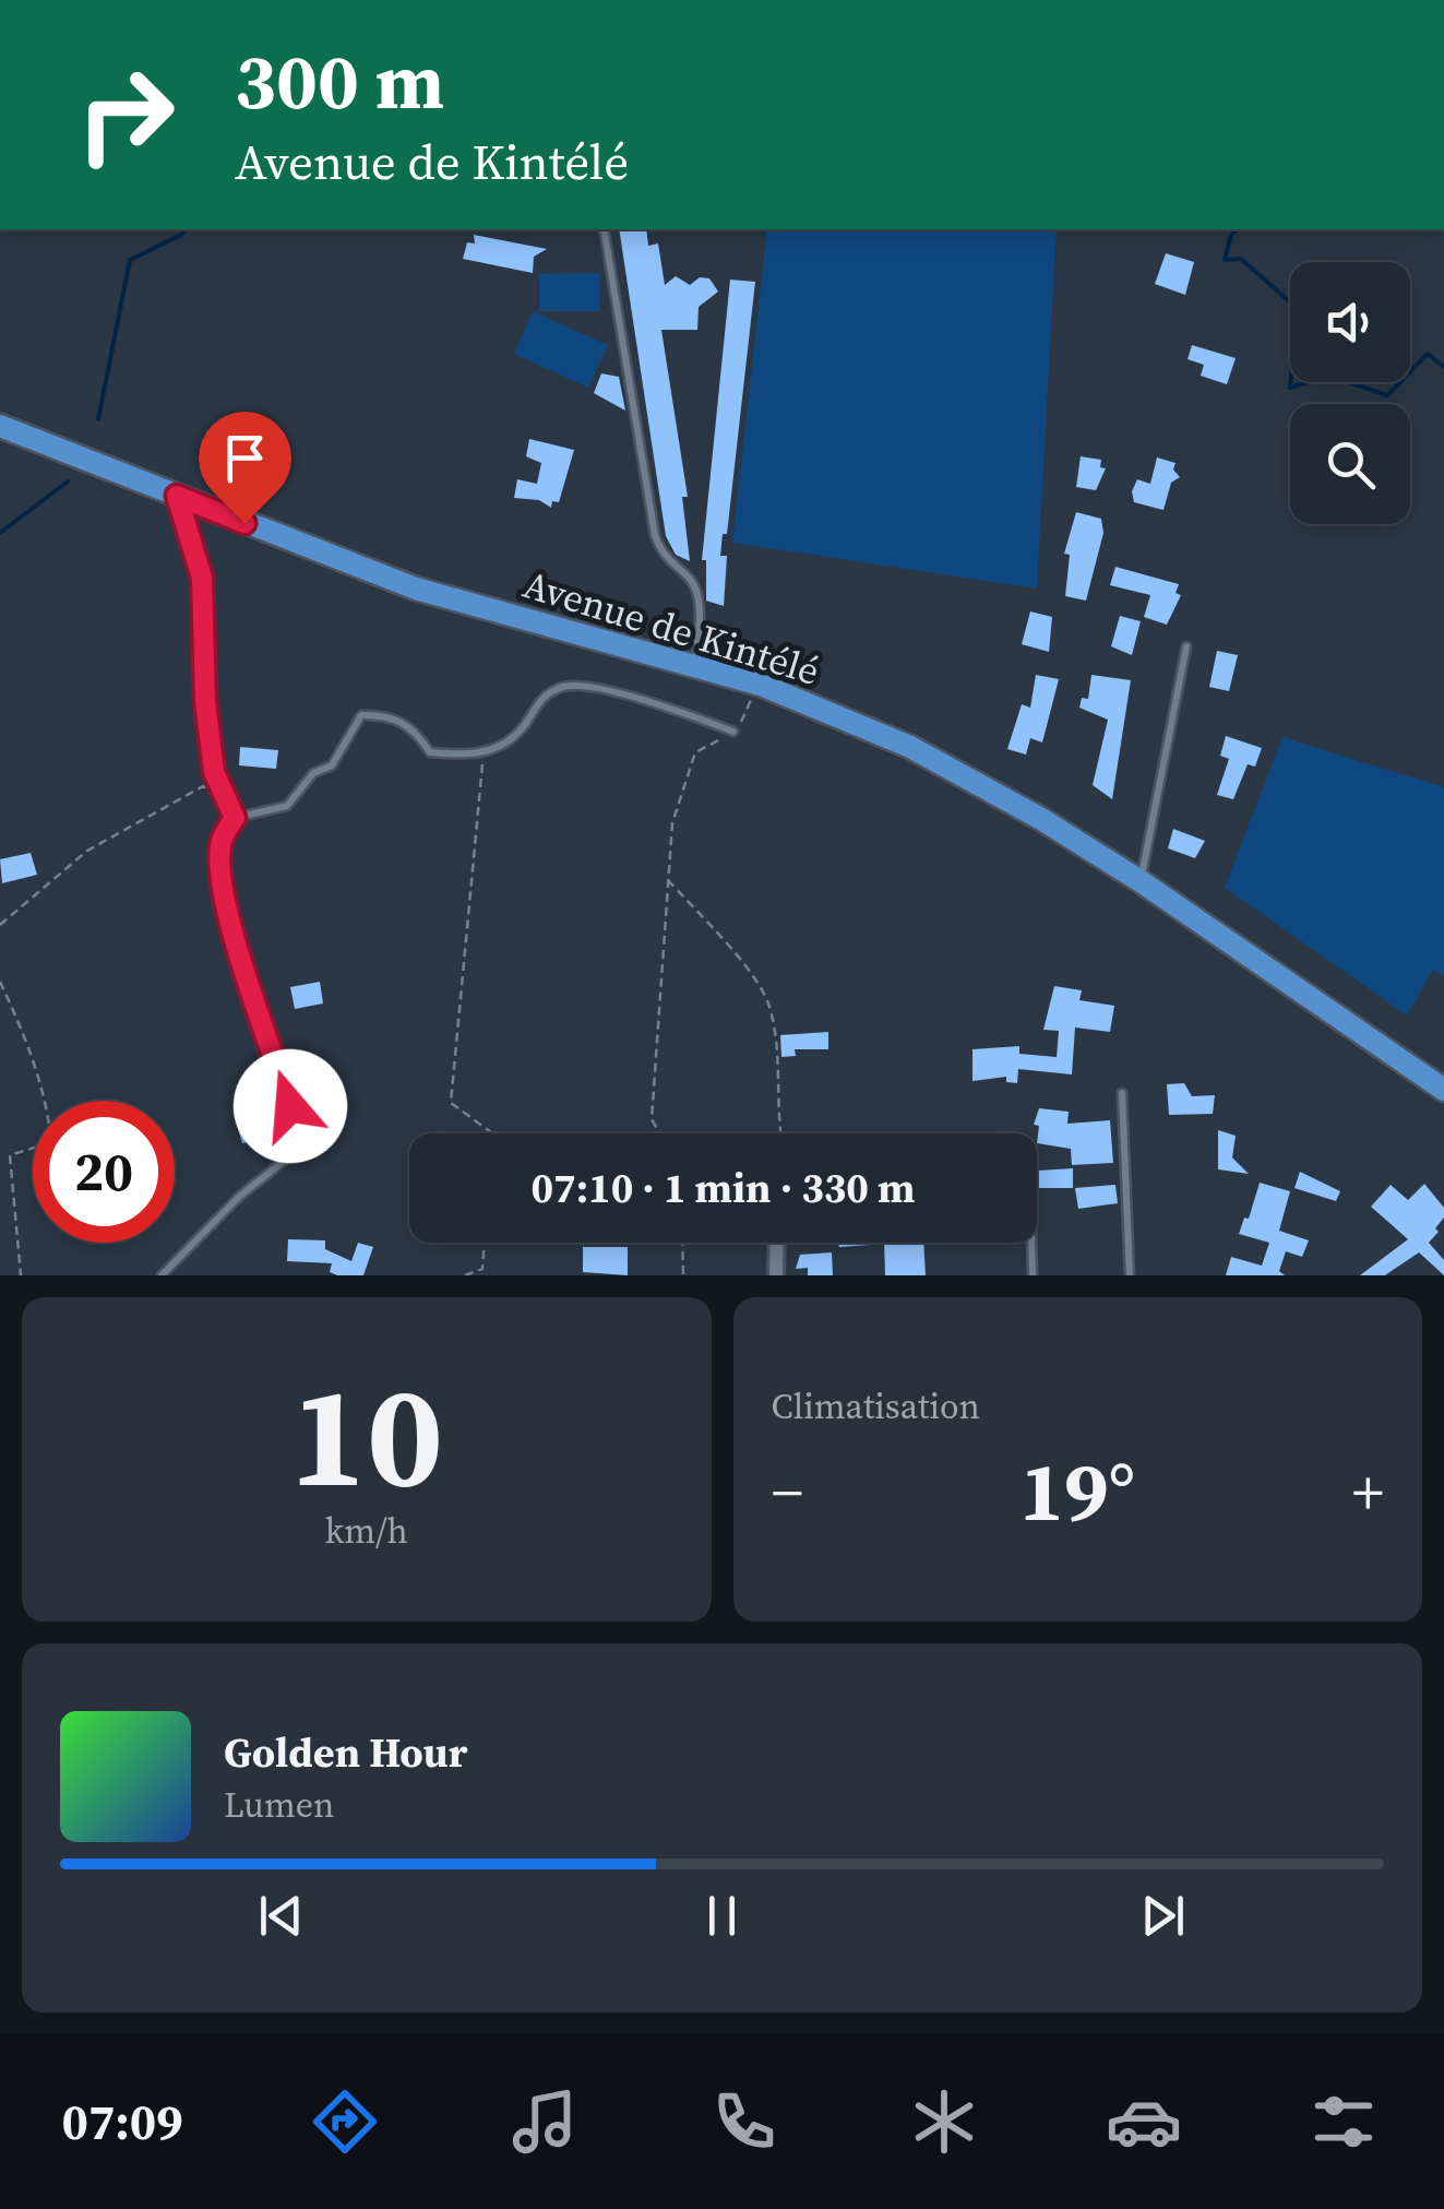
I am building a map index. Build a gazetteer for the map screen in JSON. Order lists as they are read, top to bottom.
{
  "streets": {
    "main road": ["Avenue de Kintélé"]
  },
  "page": {
    "turn": ["300 m", "Avenue de Kintélé"],
    "limit": "20",
    "trip": "07:10 · 1 min · 330 m",
    "tile": [
      ["10", "km/h"],
      "Climatisation"
    ],
    "heat": ["−", "19°", "+"],
    "song": ["Golden Hour", "Lumen"],
    "tabs": "07:09"
  }
}
